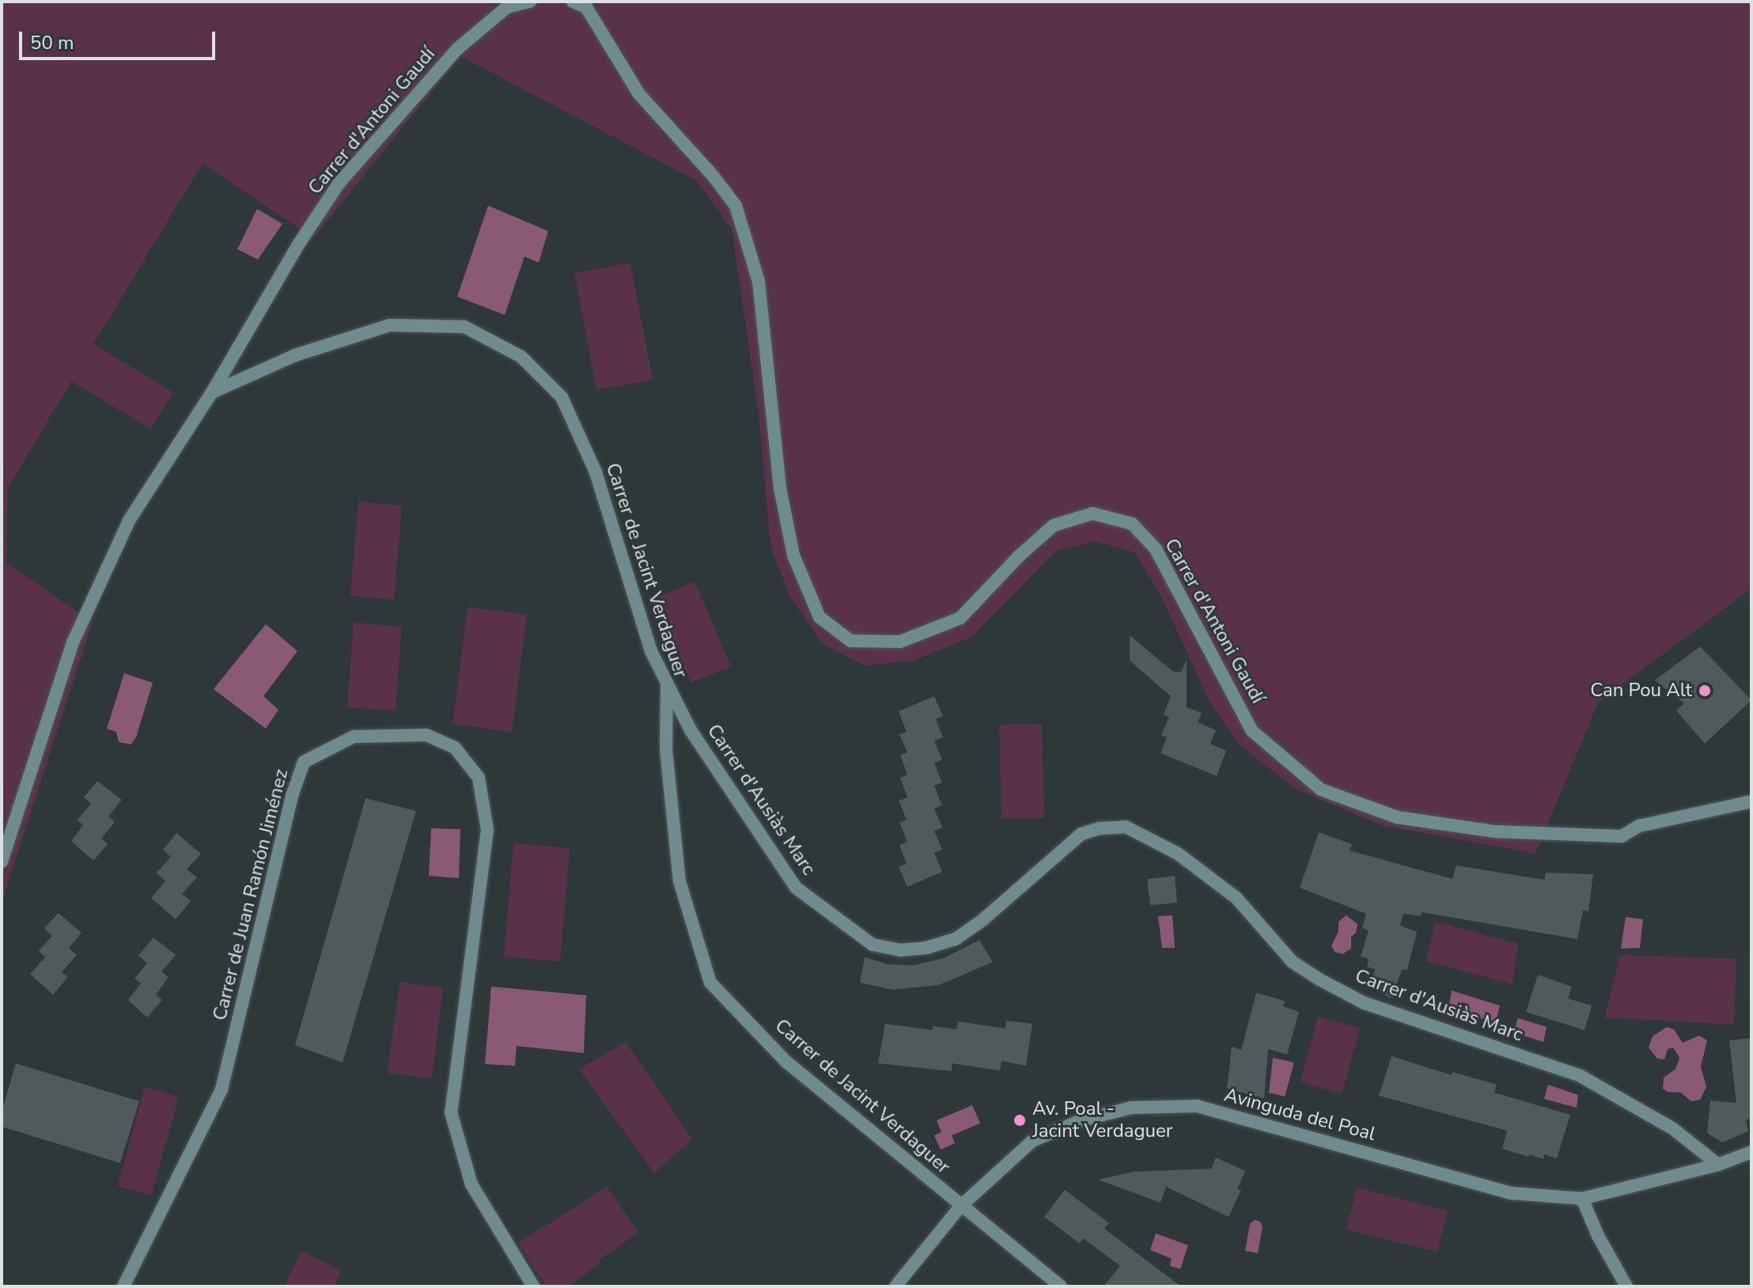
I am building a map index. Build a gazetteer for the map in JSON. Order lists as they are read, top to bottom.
{
  "streets": {
    "street": [
      "Carrer d'Antoni Gaudí",
      "Carrer de Jacint Verdaguer",
      "Carrer d'Ausiàs Marc",
      "Carrer de Juan Ramón Jiménez",
      "Avinguda del Poal"
    ]
  },
  "crossings": [
    ["Carrer d'Antoni Gaudí", "Carrer de Jacint Verdaguer"],
    ["Carrer de Jacint Verdaguer", "Carrer d'Ausiàs Marc"],
    ["Carrer de Jacint Verdaguer", "Avinguda del Poal"],
    ["Carrer d'Ausiàs Marc", "Avinguda del Poal"]
  ],
  "places": ["Can Pou Alt", "Av. Poal - Jacint Verdaguer"],
  "scale_bar": "50 m"
}
